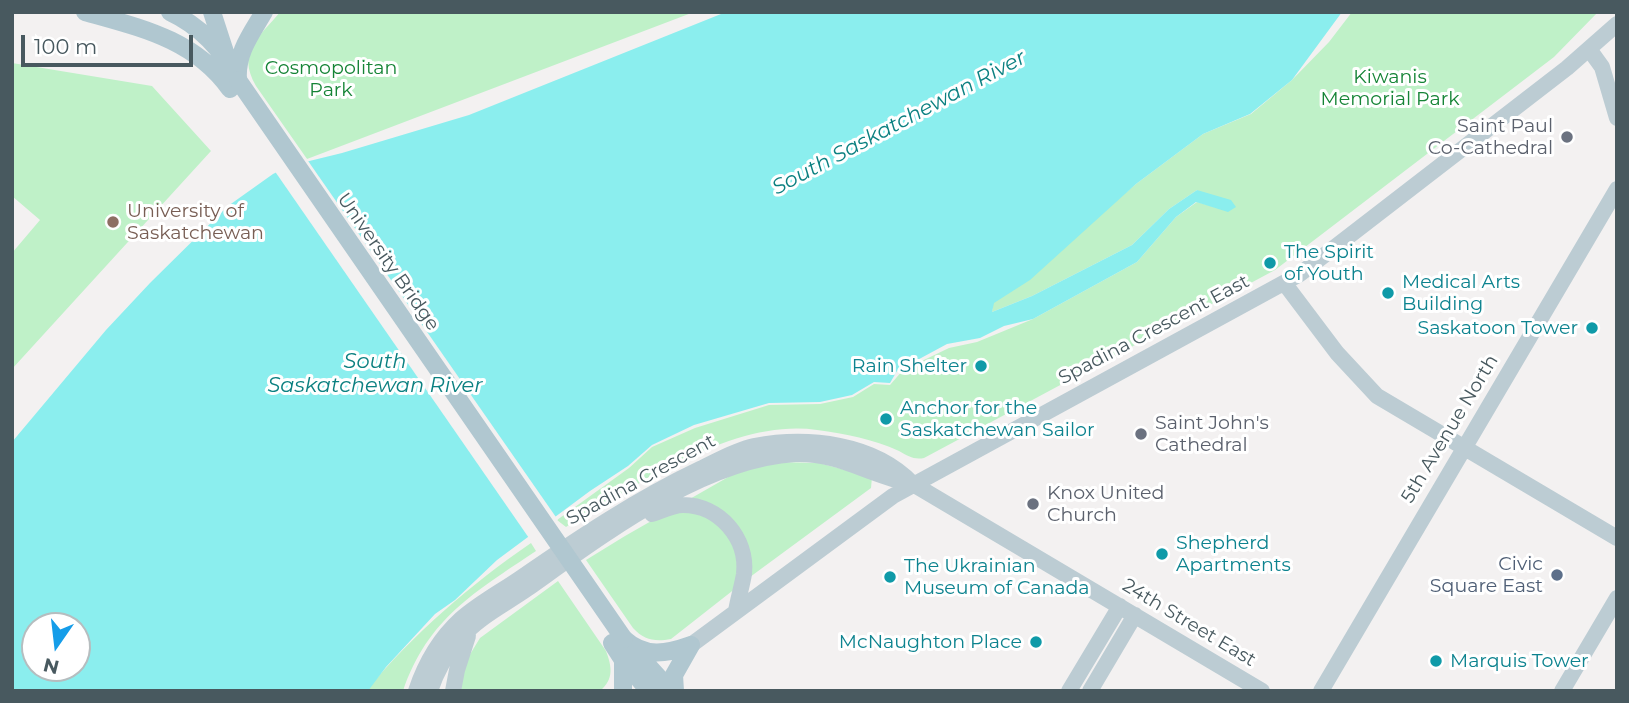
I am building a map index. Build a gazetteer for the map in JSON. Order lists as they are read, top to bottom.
{
  "streets": {
    "main road": ["University Bridge"],
    "street": [
      "Spadina Crescent East",
      "5th Avenue North",
      "Spadina Crescent",
      "24th Street East"
    ]
  },
  "crossings": [
    ["Spadina Crescent East", "Spadina Crescent"],
    ["Spadina Crescent East", "24th Street East"],
    ["Spadina Crescent", "24th Street East"]
  ],
  "water": ["South Saskatchewan River"],
  "parks": ["Cosmopolitan Park", "Kiwanis Memorial Park"],
  "places": [
    "Saint Paul Co-Cathedral",
    "University of Saskatchewan",
    "The Spirit of Youth",
    "Medical Arts Building",
    "Saskatoon Tower",
    "Rain Shelter",
    "Anchor for the Saskatchewan Sailor",
    "Saint John's Cathedral",
    "Knox United Church",
    "Shepherd Apartments",
    "Civic Square East",
    "The Ukrainian Museum of Canada",
    "McNaughton Place",
    "Marquis Tower"
  ],
  "scale_bar": "100 m",
  "north": "bottom"
}
